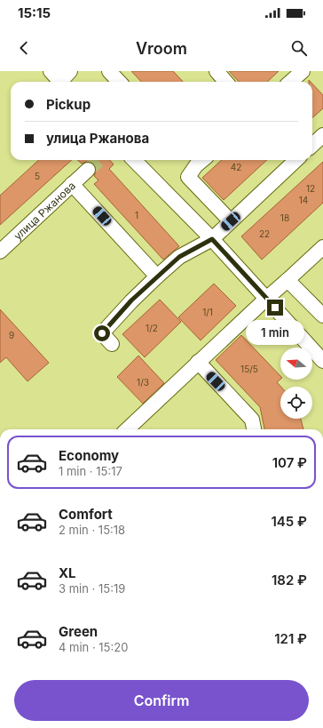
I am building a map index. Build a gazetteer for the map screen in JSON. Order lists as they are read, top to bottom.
{
  "streets": {
    "street": ["улица Ржанова"]
  },
  "house_numbers": [
    "42",
    "5",
    "12",
    "14",
    "1",
    "18",
    "22",
    "1/1",
    "1/2",
    "9",
    "15/5",
    "1/3"
  ],
  "north": "left",
  "page": {
    "status": "15:15",
    "header": "Vroom",
    "banner": ["Pickup", "улица Ржанова"],
    "bubble": "1 min",
    "list": [
      {
        "name": "Economy",
        "note": "1 min · 15:17",
        "value": "107 ₽"
      },
      {
        "name": "Comfort",
        "note": "2 min · 15:18",
        "value": "145 ₽"
      },
      {
        "name": "XL",
        "note": "3 min · 15:19",
        "value": "182 ₽"
      },
      {
        "name": "Green",
        "note": "4 min · 15:20",
        "value": "121 ₽"
      }
    ],
    "buttons": "Confirm"
  }
}
